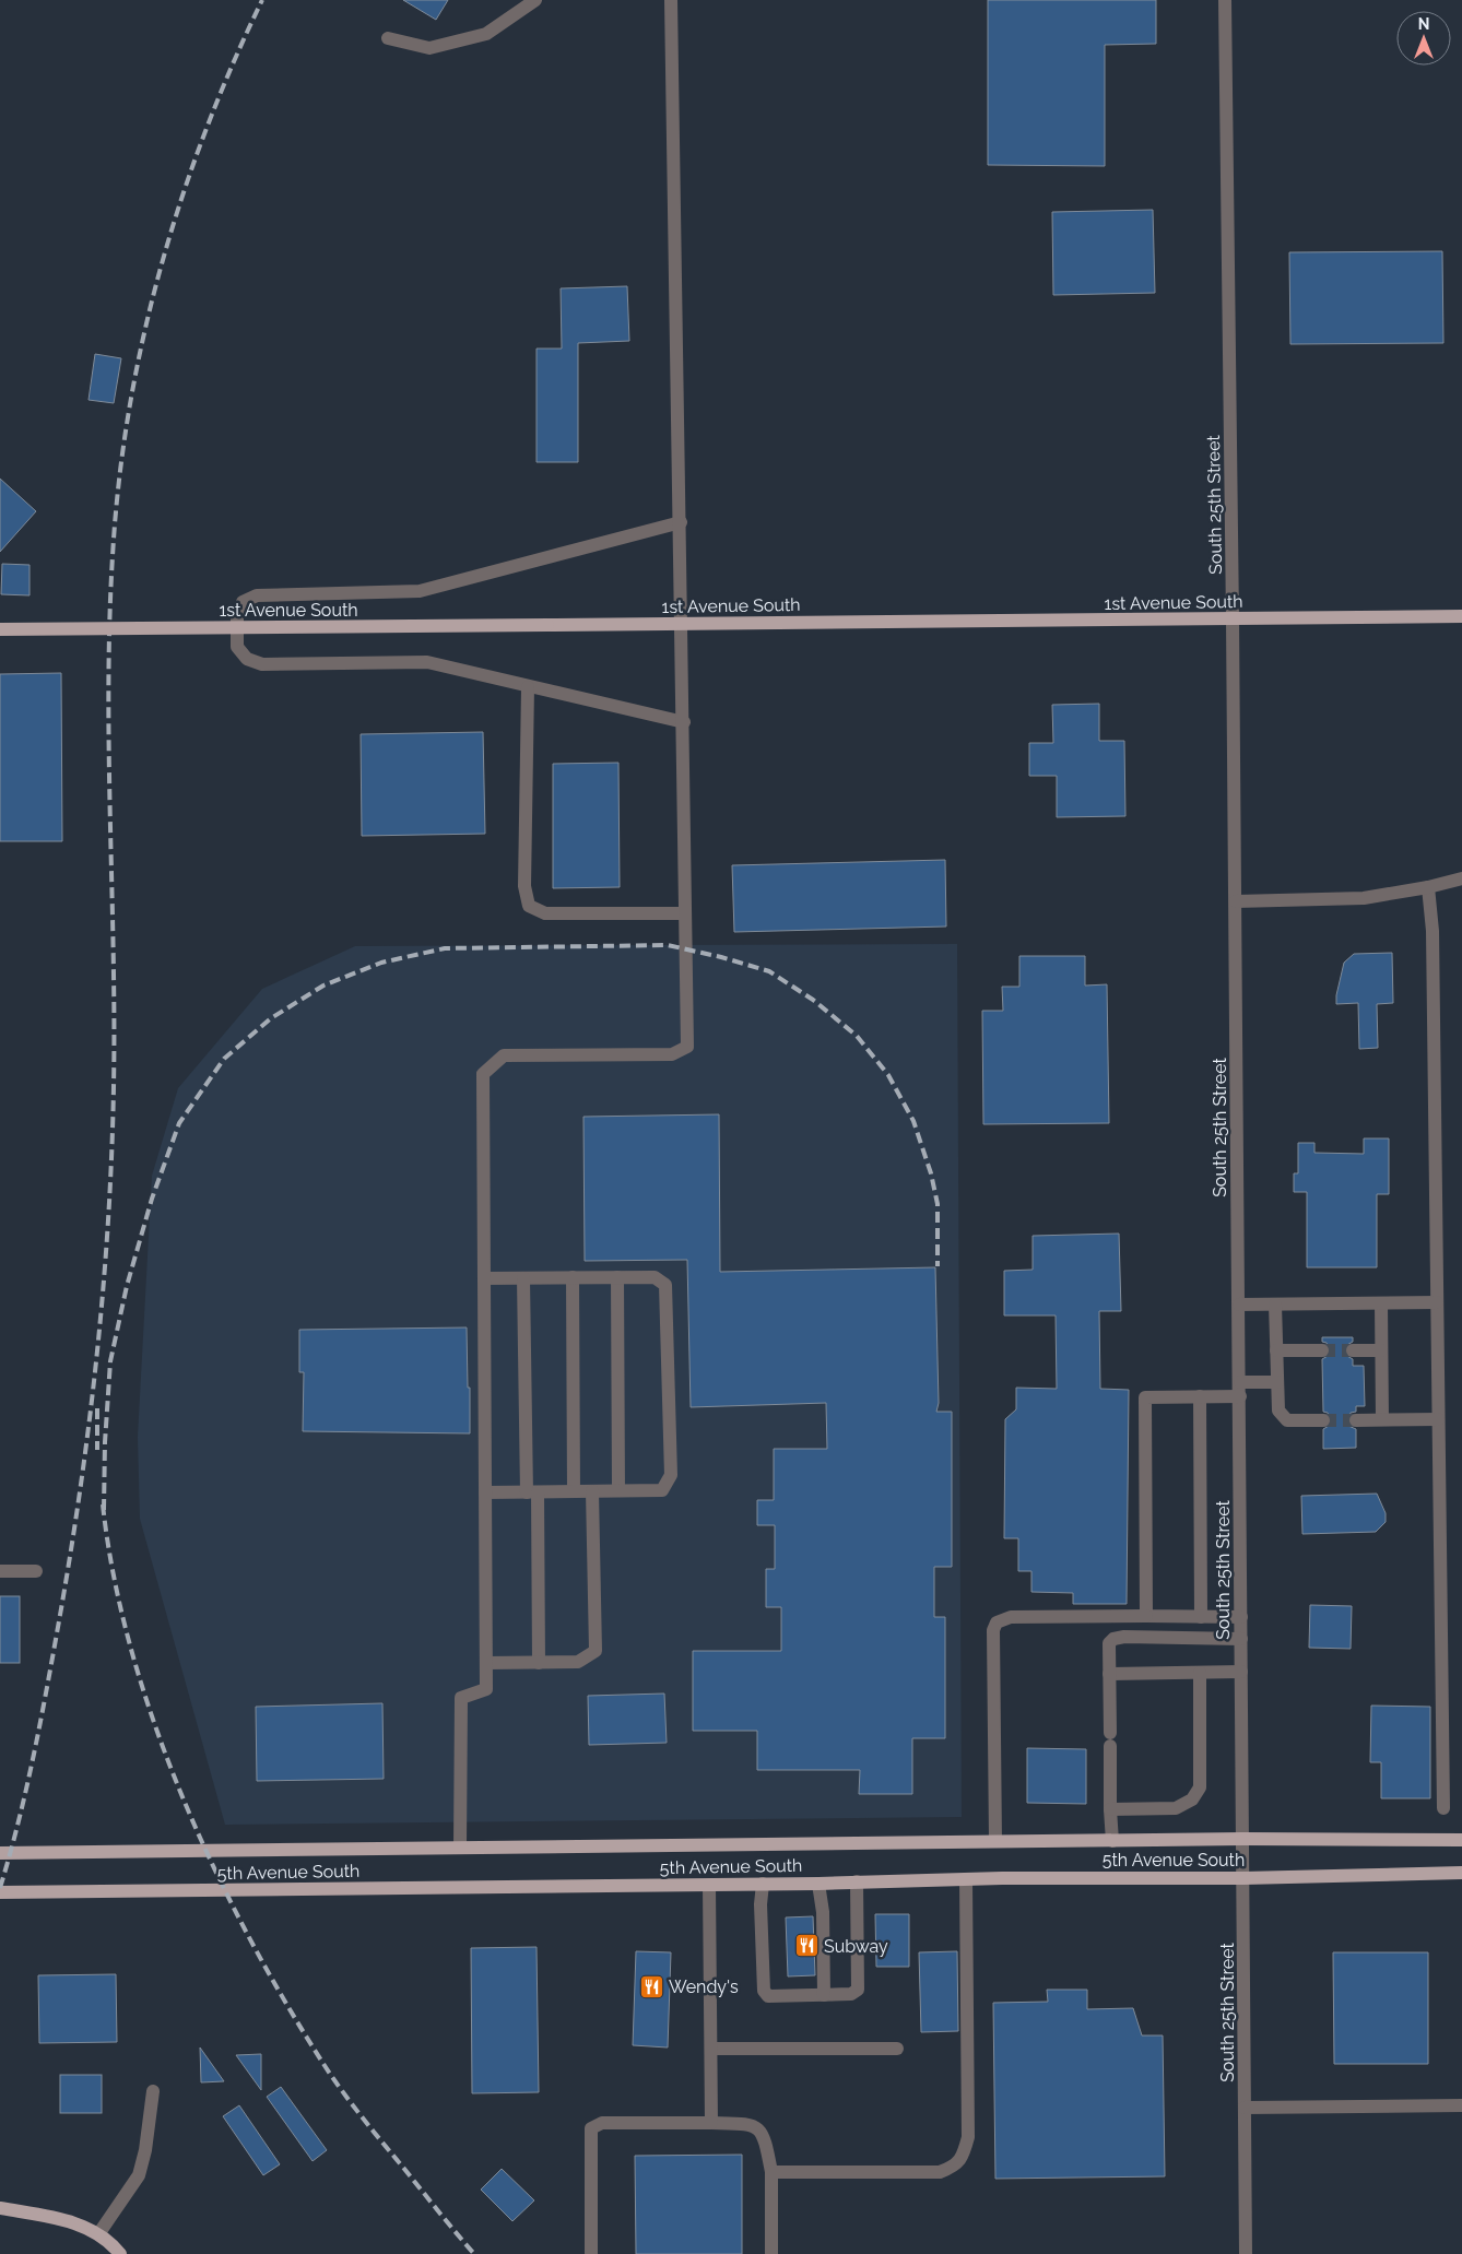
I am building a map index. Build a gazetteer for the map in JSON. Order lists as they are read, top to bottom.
{
  "streets": {
    "main road": ["1st Avenue South", "5th Avenue South"],
    "street": ["South 25th Street"]
  },
  "crossings": [
    ["South 25th Street", "1st Avenue South"],
    ["South 25th Street", "5th Avenue South"]
  ],
  "places": {
    "restaurant": ["Subway", "Wendy's"]
  },
  "north": "top"
}
